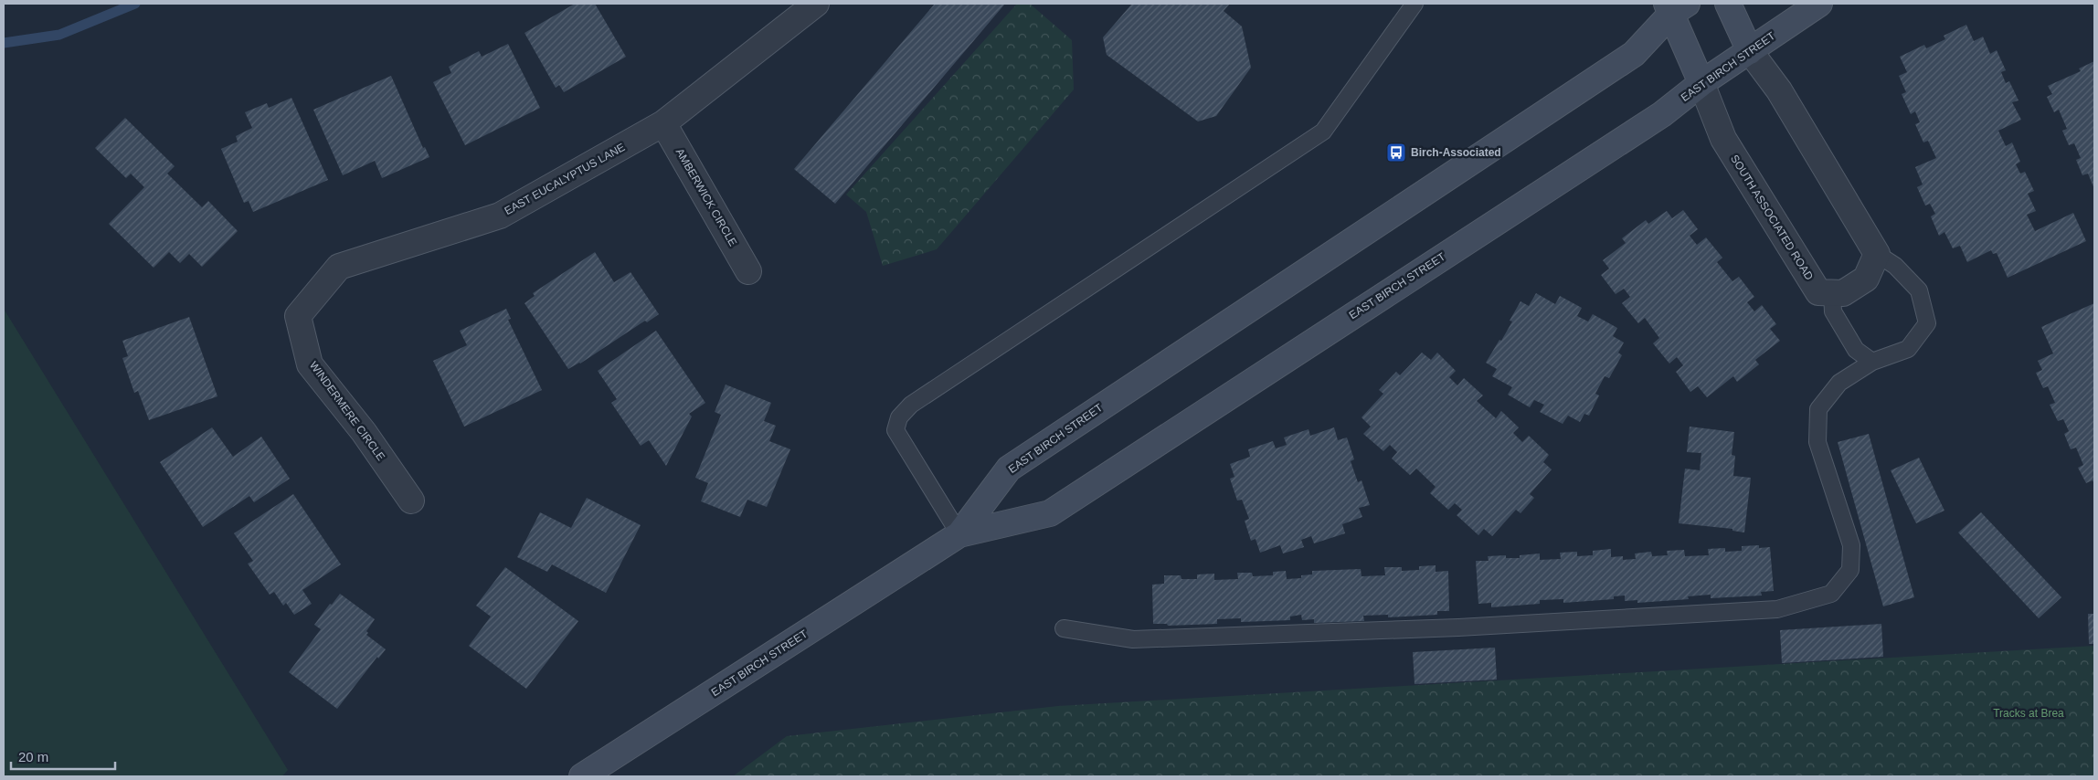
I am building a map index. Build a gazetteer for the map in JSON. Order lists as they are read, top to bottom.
{
  "streets": {
    "street": [
      "EAST BIRCH STREET",
      "EAST EUCALYPTUS LANE",
      "AMBERWICK CIRCLE",
      "SOUTH ASSOCIATED ROAD",
      "WINDERMERE CIRCLE"
    ]
  },
  "crossings": [
    ["EAST BIRCH STREET", "SOUTH ASSOCIATED ROAD"],
    ["EAST EUCALYPTUS LANE", "AMBERWICK CIRCLE"],
    ["EAST EUCALYPTUS LANE", "WINDERMERE CIRCLE"]
  ],
  "parks": ["Tracks at Brea"],
  "places": {
    "bus stop": ["Birch-Associated"]
  },
  "scale_bar": "20 m"
}
